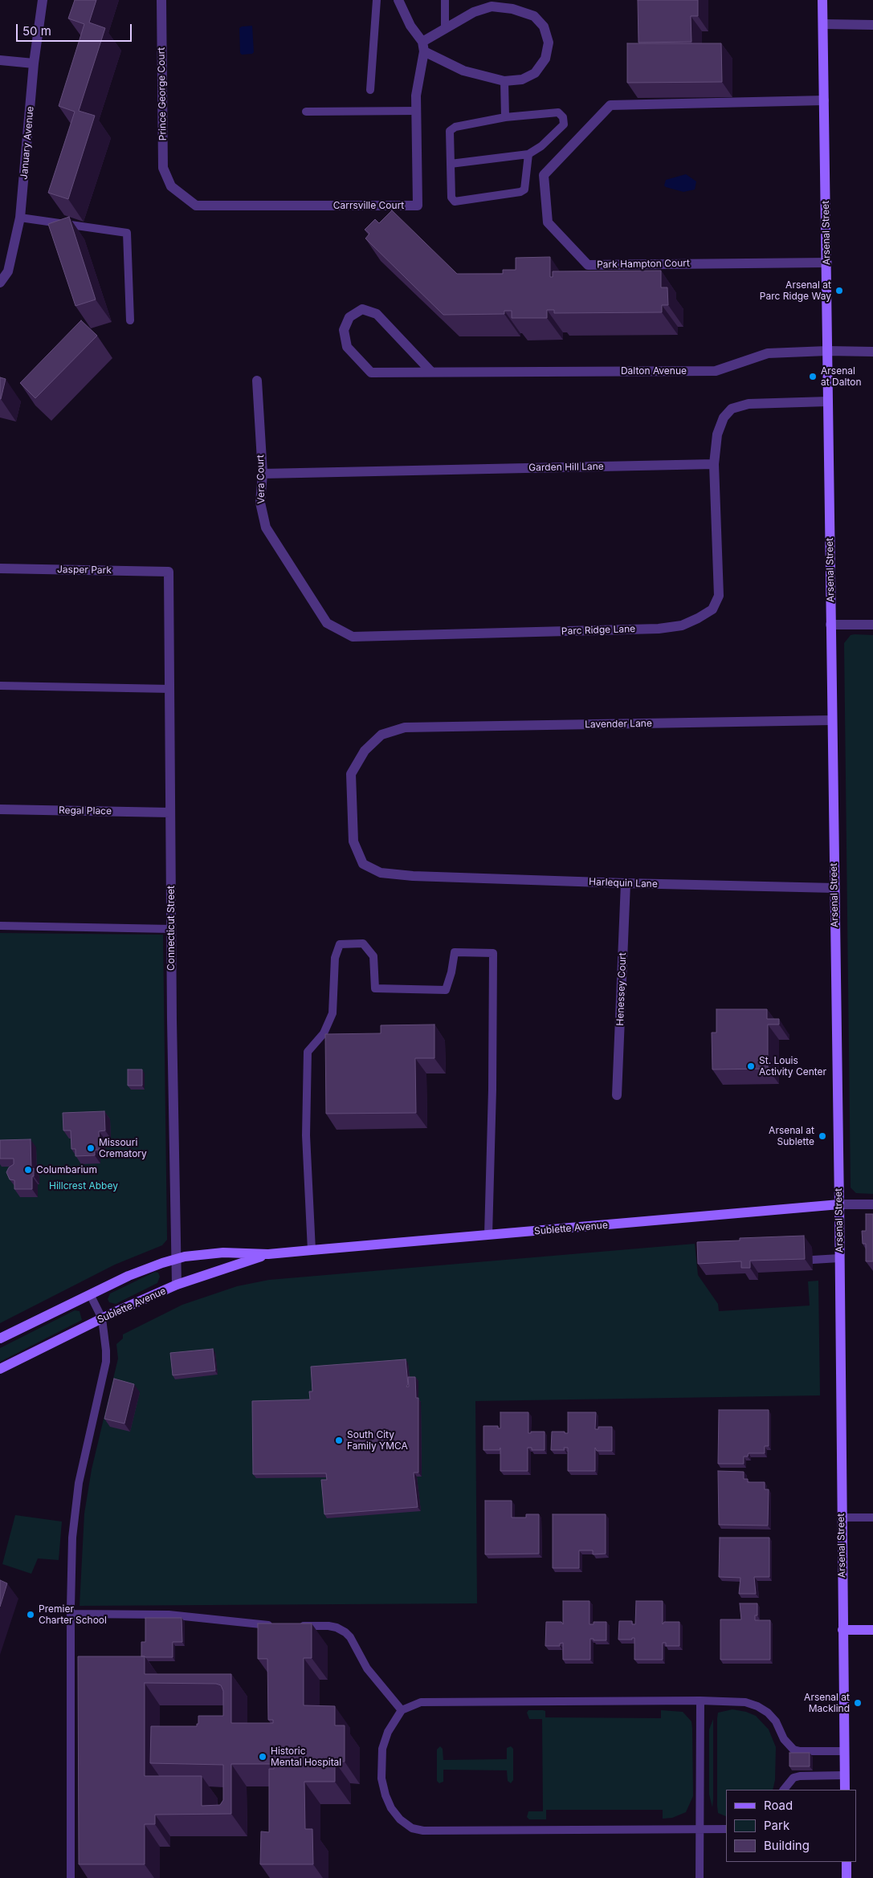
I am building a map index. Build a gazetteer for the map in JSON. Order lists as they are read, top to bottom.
{
  "streets": {
    "main road": ["Arsenal Street", "Sublette Avenue"],
    "street": [
      "Prince George Court",
      "January Avenue",
      "Carrsville Court",
      "Park Hampton Court",
      "Dalton Avenue",
      "Garden Hill Lane",
      "Vera Court",
      "Jasper Park",
      "Parc Ridge Lane",
      "Lavender Lane",
      "Regal Place",
      "Harlequin Lane",
      "Connecticut Street",
      "Henessey Court"
    ]
  },
  "crossings": [
    ["Prince George Court", "Carrsville Court"],
    ["Arsenal Street", "Park Hampton Court"],
    ["Arsenal Street", "Dalton Avenue"],
    ["Arsenal Street", "Lavender Lane"],
    ["Arsenal Street", "Harlequin Lane"],
    ["Arsenal Street", "Sublette Avenue"],
    ["Garden Hill Lane", "Vera Court"],
    ["Garden Hill Lane", "Parc Ridge Lane"],
    ["Vera Court", "Parc Ridge Lane"],
    ["Jasper Park", "Connecticut Street"],
    ["Lavender Lane", "Harlequin Lane"],
    ["Regal Place", "Connecticut Street"],
    ["Harlequin Lane", "Henessey Court"],
    ["Connecticut Street", "Sublette Avenue"]
  ],
  "parks": ["Hillcrest Abbey"],
  "places": [
    "Arsenal at Parc Ridge Way",
    "Arsenal at Dalton",
    "St. Louis Activity Center",
    "Arsenal at Sublette",
    "Missouri Crematory",
    "Columbarium",
    "South City Family YMCA",
    "Premier Charter School",
    "Arsenal at Macklind",
    "Historic Mental Hospital"
  ],
  "legend": ["Road", "Park", "Building"],
  "scale_bar": "50 m"
}
